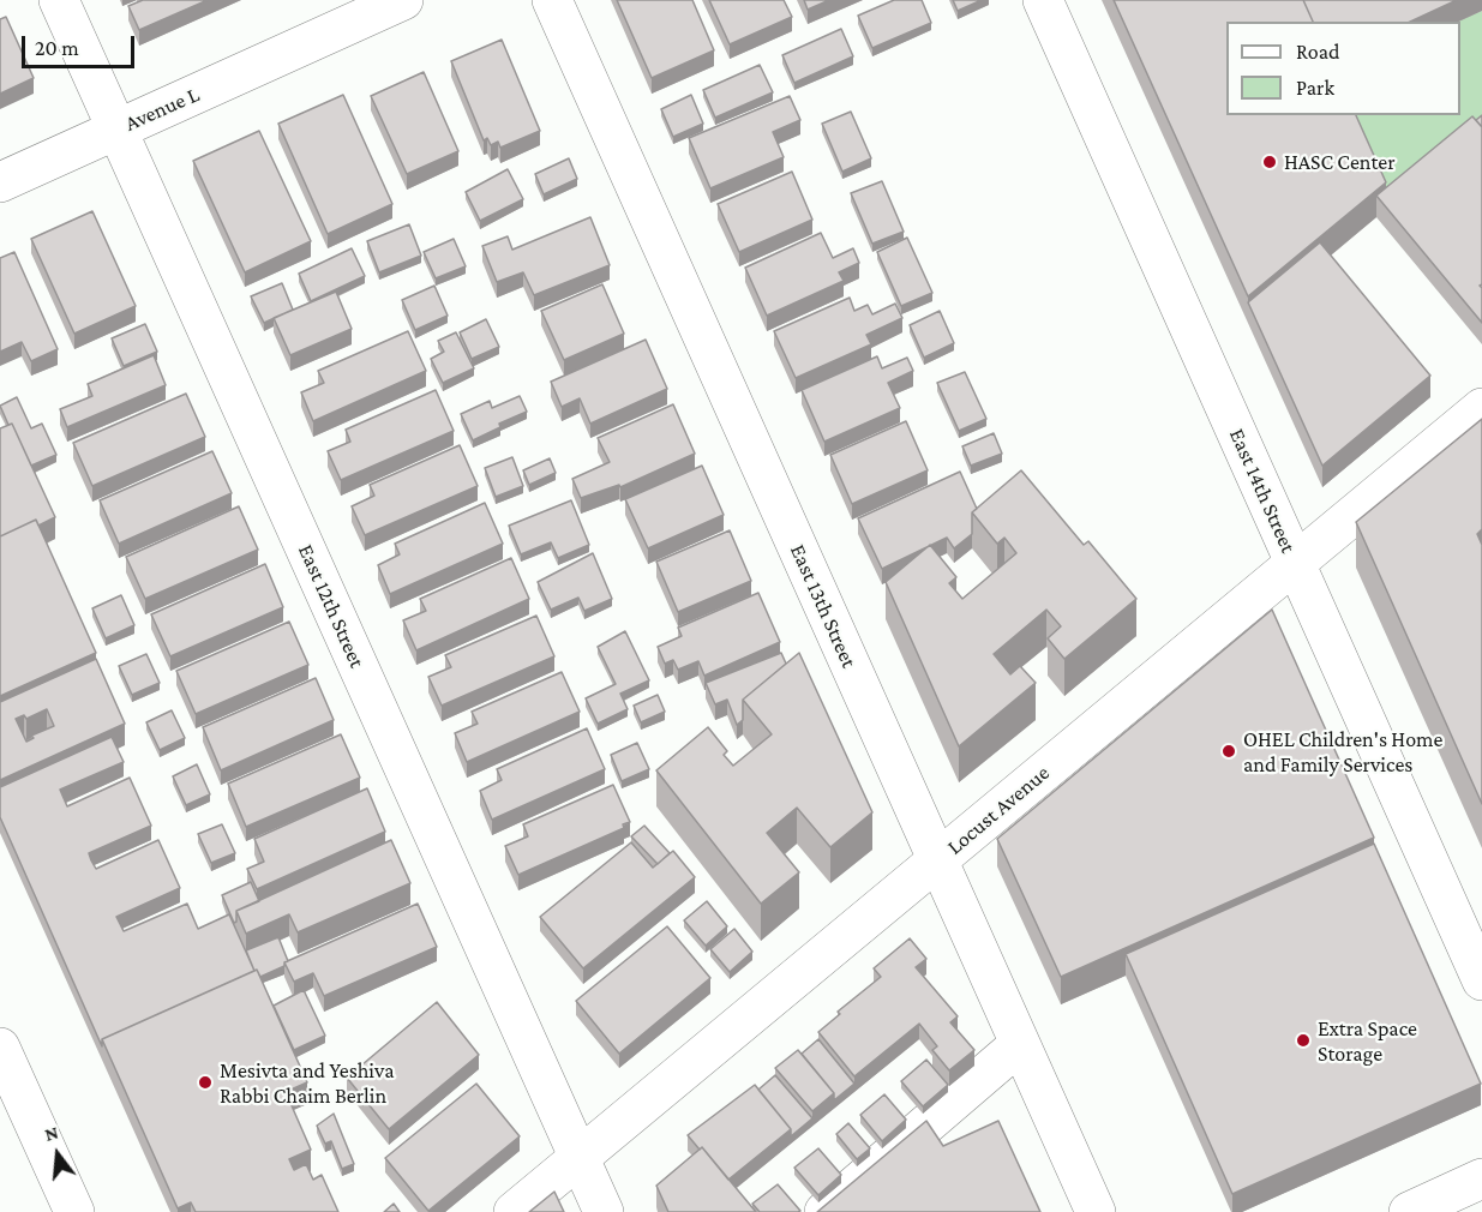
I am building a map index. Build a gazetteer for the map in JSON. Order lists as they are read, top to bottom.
{
  "streets": {
    "street": [
      "Avenue L",
      "East 14th Street",
      "East 12th Street",
      "East 13th Street",
      "Locust Avenue"
    ]
  },
  "crossings": [
    ["Avenue L", "East 12th Street"],
    ["East 14th Street", "Locust Avenue"],
    ["East 12th Street", "Locust Avenue"],
    ["East 13th Street", "Locust Avenue"]
  ],
  "places": [
    "HASC Center",
    "OHEL Children's Home and Family Services",
    "Extra Space Storage",
    "Mesivta and Yeshiva Rabbi Chaim Berlin"
  ],
  "legend": ["Road", "Park"],
  "scale_bar": "20 m",
  "north": "top"
}
